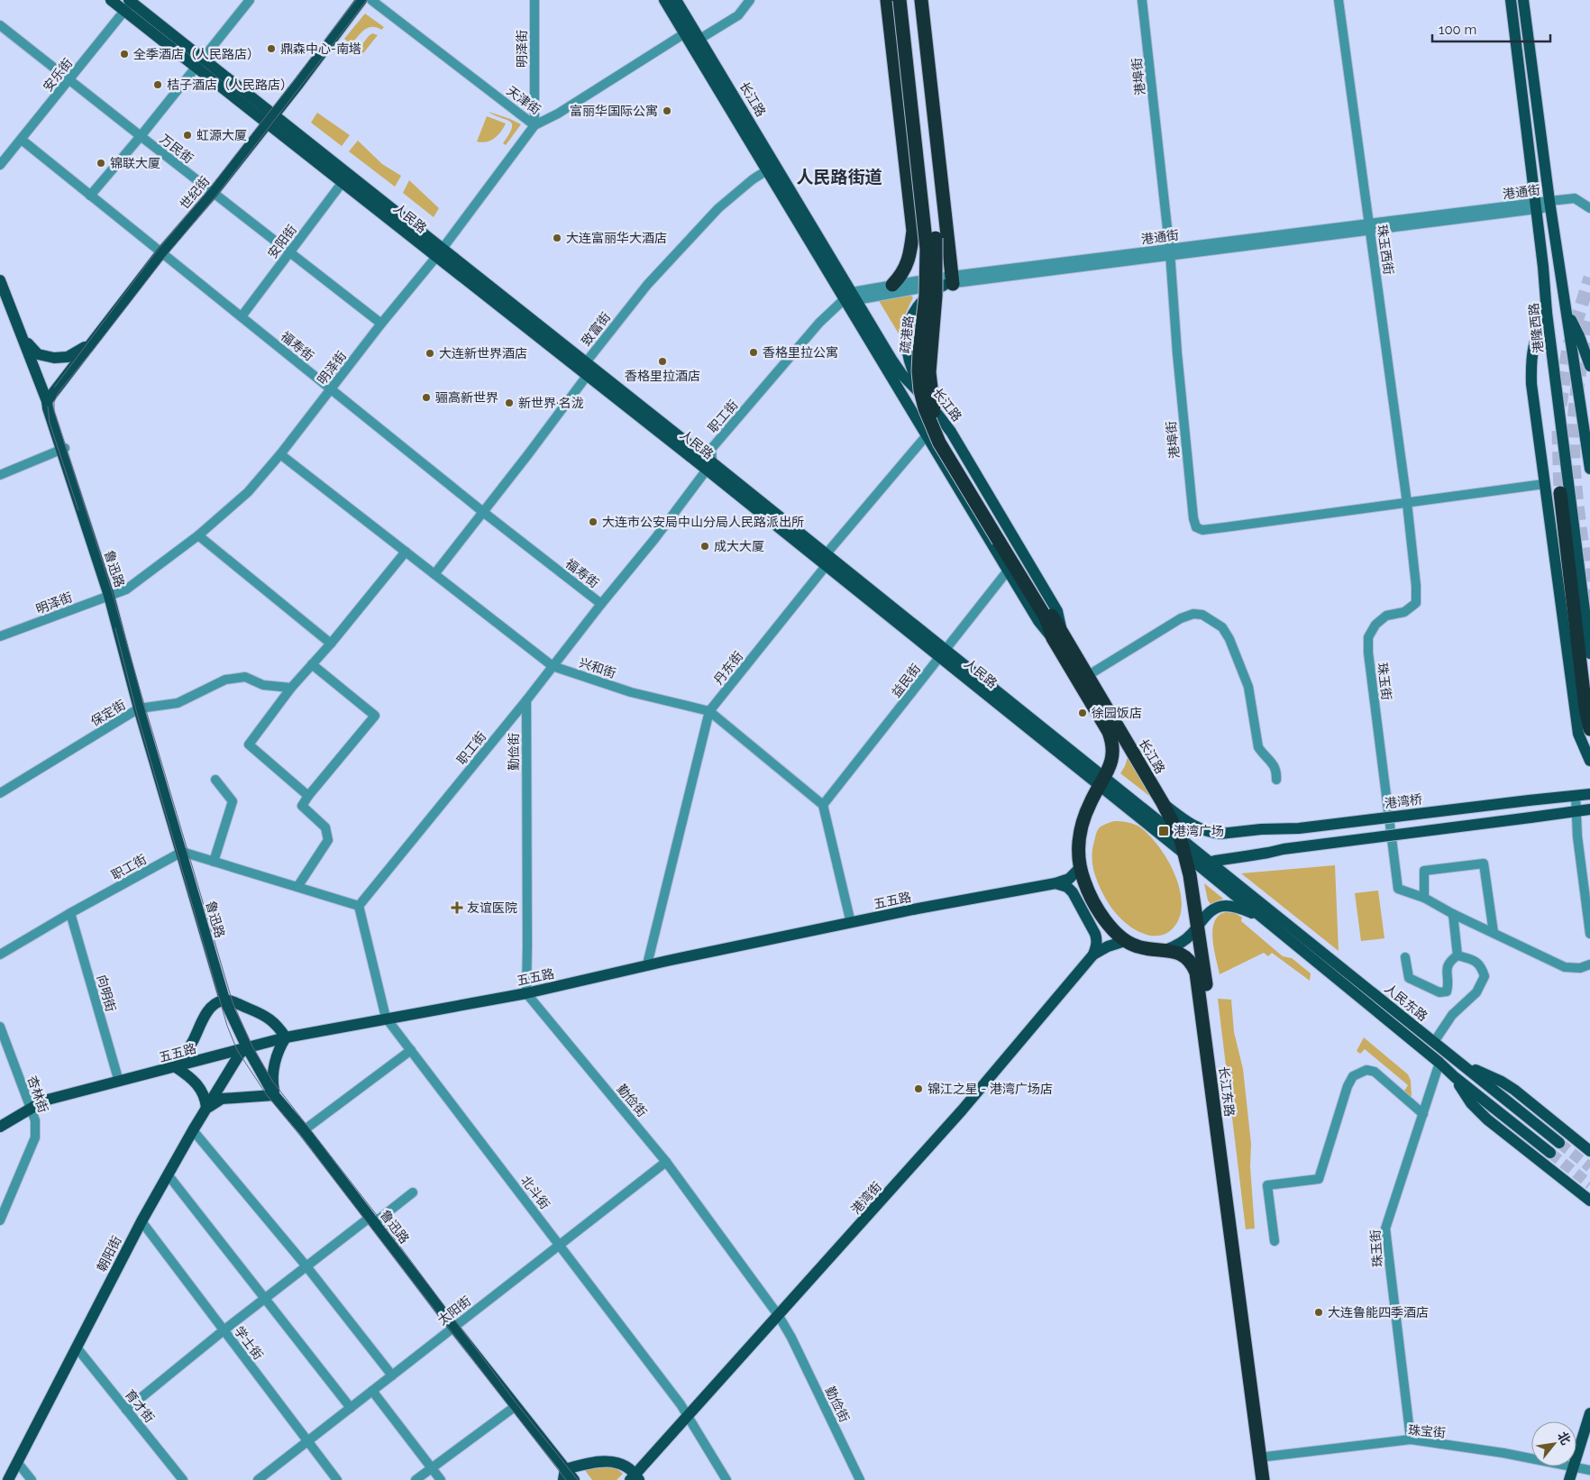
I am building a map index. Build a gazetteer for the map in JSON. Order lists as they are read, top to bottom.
{
  "streets": {
    "highway": ["长江路", "疏港路", "长江东路"],
    "main road": [
      "世纪街",
      "人民路",
      "港隆西路",
      "鲁迅路",
      "港湾桥",
      "五五路",
      "人民东路",
      "港湾街",
      "朝阳街"
    ],
    "street": [
      "明泽街",
      "安乐街",
      "港埠街",
      "天津街",
      "万民街",
      "港通街",
      "安阳街",
      "珠玉西街",
      "致富街",
      "福寿街",
      "职工街",
      "兴和街",
      "丹东街",
      "益民街",
      "珠玉街",
      "保定街",
      "勤俭街",
      "向明街",
      "杏林街",
      "北斗街",
      "太阳街",
      "学士街",
      "育才街",
      "珠宝街"
    ]
  },
  "crossings": [
    ["明泽街", "天津街"],
    ["明泽街", "万民街"],
    ["明泽街", "人民路"],
    ["明泽街", "福寿街"],
    ["明泽街", "鲁迅路"],
    ["明泽街", "兴和街"],
    ["安乐街", "万民街"],
    ["安乐街", "人民路"],
    ["安乐街", "福寿街"],
    ["港埠街", "港通街"],
    ["港埠街", "珠玉西街"],
    ["港埠街", "珠玉街"],
    ["长江路", "天津街"],
    ["长江路", "港通街"],
    ["长江路", "人民路"],
    ["长江路", "致富街"],
    ["长江路", "疏港路"],
    ["长江路", "职工街"],
    ["长江路", "港湾桥"],
    ["长江路", "长江东路"],
    ["万民街", "世纪街"],
    ["万民街", "安阳街"],
    ["港通街", "珠玉西街"],
    ["港通街", "港隆西路"],
    ["港通街", "职工街"],
    ["世纪街", "人民路"],
    ["世纪街", "福寿街"],
    ["世纪街", "鲁迅路"],
    ["人民路", "安阳街"],
    ["人民路", "致富街"],
    ["人民路", "职工街"],
    ["人民路", "丹东街"],
    ["人民路", "益民街"],
    ["人民路", "人民东路"],
    ["人民路", "长江东路"],
    ["安阳街", "福寿街"],
    ["珠玉西街", "珠玉街"],
    ["福寿街", "职工街"],
    ["职工街", "鲁迅路"],
    ["职工街", "兴和街"],
    ["职工街", "勤俭街"],
    ["职工街", "向明街"],
    ["职工街", "北斗街"],
    ["鲁迅路", "保定街"],
    ["鲁迅路", "五五路"],
    ["鲁迅路", "朝阳街"],
    ["鲁迅路", "太阳街"],
    ["兴和街", "丹东街"],
    ["兴和街", "益民街"],
    ["丹东街", "五五路"],
    ["珠玉街", "人民东路"],
    ["珠玉街", "珠宝街"],
    ["勤俭街", "五五路"],
    ["勤俭街", "港湾街"],
    ["勤俭街", "太阳街"],
    ["五五路", "向明街"],
    ["五五路", "杏林街"],
    ["五五路", "北斗街"],
    ["五五路", "朝阳街"],
    ["长江东路", "港湾街"],
    ["长江东路", "珠宝街"],
    ["北斗街", "港湾街"],
    ["北斗街", "太阳街"],
    ["朝阳街", "学士街"],
    ["朝阳街", "育才街"],
    ["太阳街", "学士街"]
  ],
  "districts": ["人民路街道"],
  "places": {
    "other": [
      "鼎森中心-南塔",
      "全季酒店（人民路店）",
      "桔子酒店（人民路店）",
      "富丽华国际公寓",
      "虹源大厦",
      "锦联大厦",
      "大连富丽华大酒店",
      "香格里拉公寓",
      "大连新世界酒店",
      "香格里拉酒店",
      "骊高新世界",
      "新世界·名泷",
      "大连市公安局中山分局人民路派出所",
      "成大大厦",
      "徐园饭店",
      "锦江之星 - 港湾广场店",
      "大连鲁能四季酒店"
    ],
    "transit": ["港湾广场"],
    "health": ["友谊医院"]
  },
  "scale_bar": "100 m",
  "north": "top right"
}
